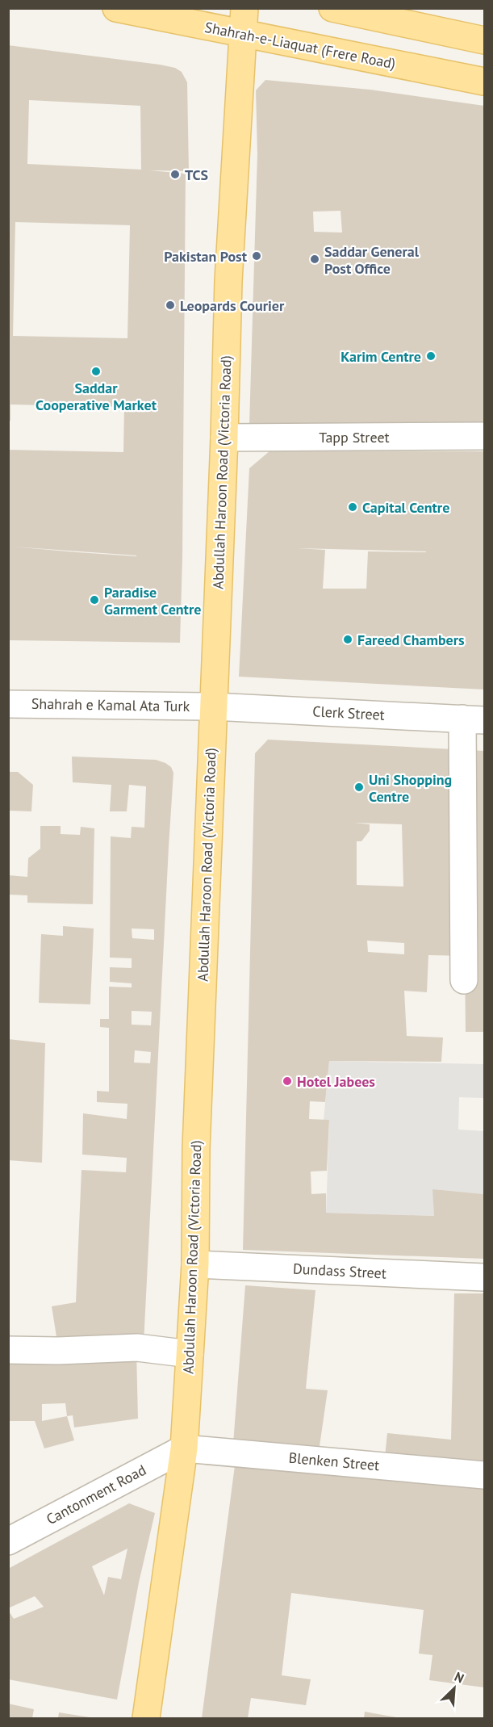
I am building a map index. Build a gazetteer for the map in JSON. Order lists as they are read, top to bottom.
{
  "streets": {
    "main road": ["Shahrah-e-Liaquat (Frere Road)", "Abdullah Haroon Road (Victoria Road)"],
    "street": [
      "Tapp Street",
      "Shahrah e Kamal Ata Turk",
      "Clerk Street",
      "Dundass Street",
      "Blenken Street",
      "Cantonment Road"
    ]
  },
  "crossings": [
    ["Shahrah-e-Liaquat (Frere Road)", "Abdullah Haroon Road (Victoria Road)"],
    ["Tapp Street", "Abdullah Haroon Road (Victoria Road)"],
    ["Abdullah Haroon Road (Victoria Road)", "Shahrah e Kamal Ata Turk"],
    ["Abdullah Haroon Road (Victoria Road)", "Clerk Street"],
    ["Abdullah Haroon Road (Victoria Road)", "Dundass Street"],
    ["Abdullah Haroon Road (Victoria Road)", "Blenken Street"],
    ["Abdullah Haroon Road (Victoria Road)", "Cantonment Road"],
    ["Shahrah e Kamal Ata Turk", "Clerk Street"],
    ["Blenken Street", "Cantonment Road"]
  ],
  "places": [
    "TCS",
    "Pakistan Post",
    "Saddar General Post Office",
    "Leopards Courier",
    "Karim Centre",
    "Saddar Cooperative Market",
    "Capital Centre",
    "Paradise Garment Centre",
    "Fareed Chambers",
    "Uni Shopping Centre",
    "Hotel Jabees"
  ],
  "north": "top right"
}
